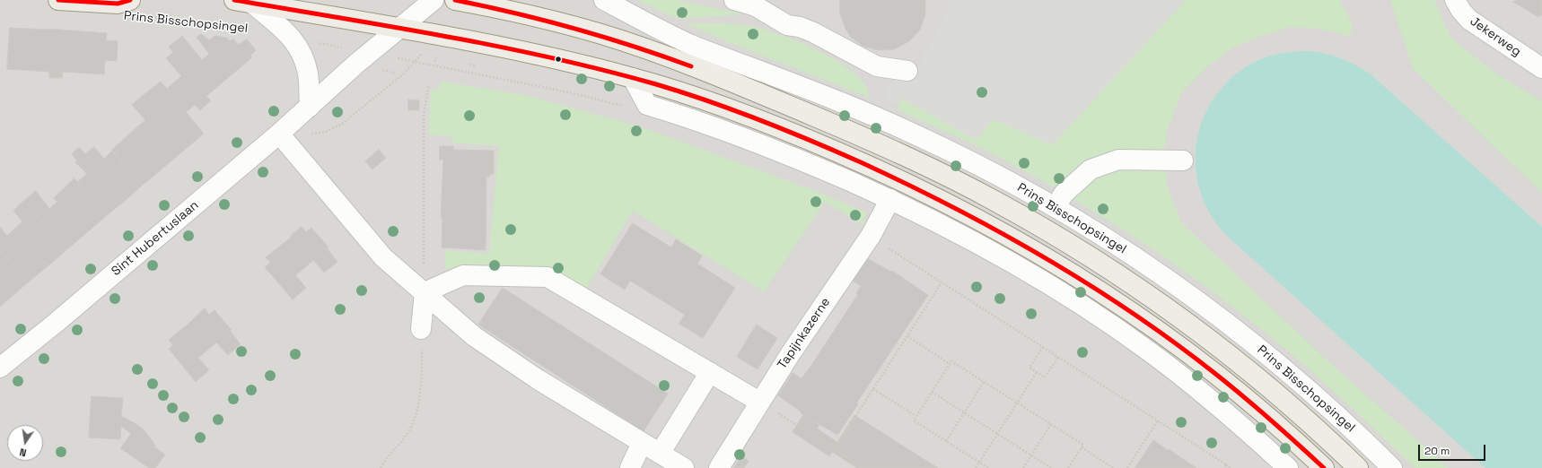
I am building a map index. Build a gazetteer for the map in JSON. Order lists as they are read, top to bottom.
{
  "streets": {
    "main road": ["Prins Bisschopsingel"],
    "street": ["Jekerweg", "Sint Hubertuslaan", "Tapijnkazerne"]
  },
  "crossings": [
    ["Prins Bisschopsingel", "Sint Hubertuslaan"]
  ],
  "scale_bar": "20 m",
  "north": "bottom"
}
